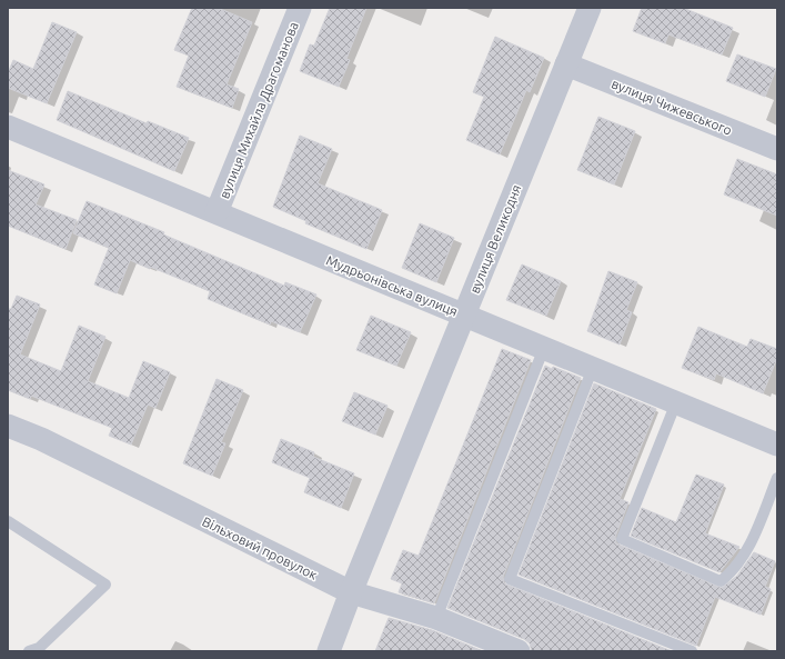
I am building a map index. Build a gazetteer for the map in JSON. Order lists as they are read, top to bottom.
{
  "streets": {
    "street": [
      "вулиця Чижевського",
      "вулиця Михайла Драгоманова",
      "вулиця Великодня",
      "Мудрьонівська вулиця",
      "Вільховий провулок"
    ]
  },
  "crossings": [
    ["вулиця Чижевського", "вулиця Великодня"],
    ["вулиця Михайла Драгоманова", "Мудрьонівська вулиця"],
    ["вулиця Великодня", "Мудрьонівська вулиця"],
    ["вулиця Великодня", "Вільховий провулок"]
  ]
}
